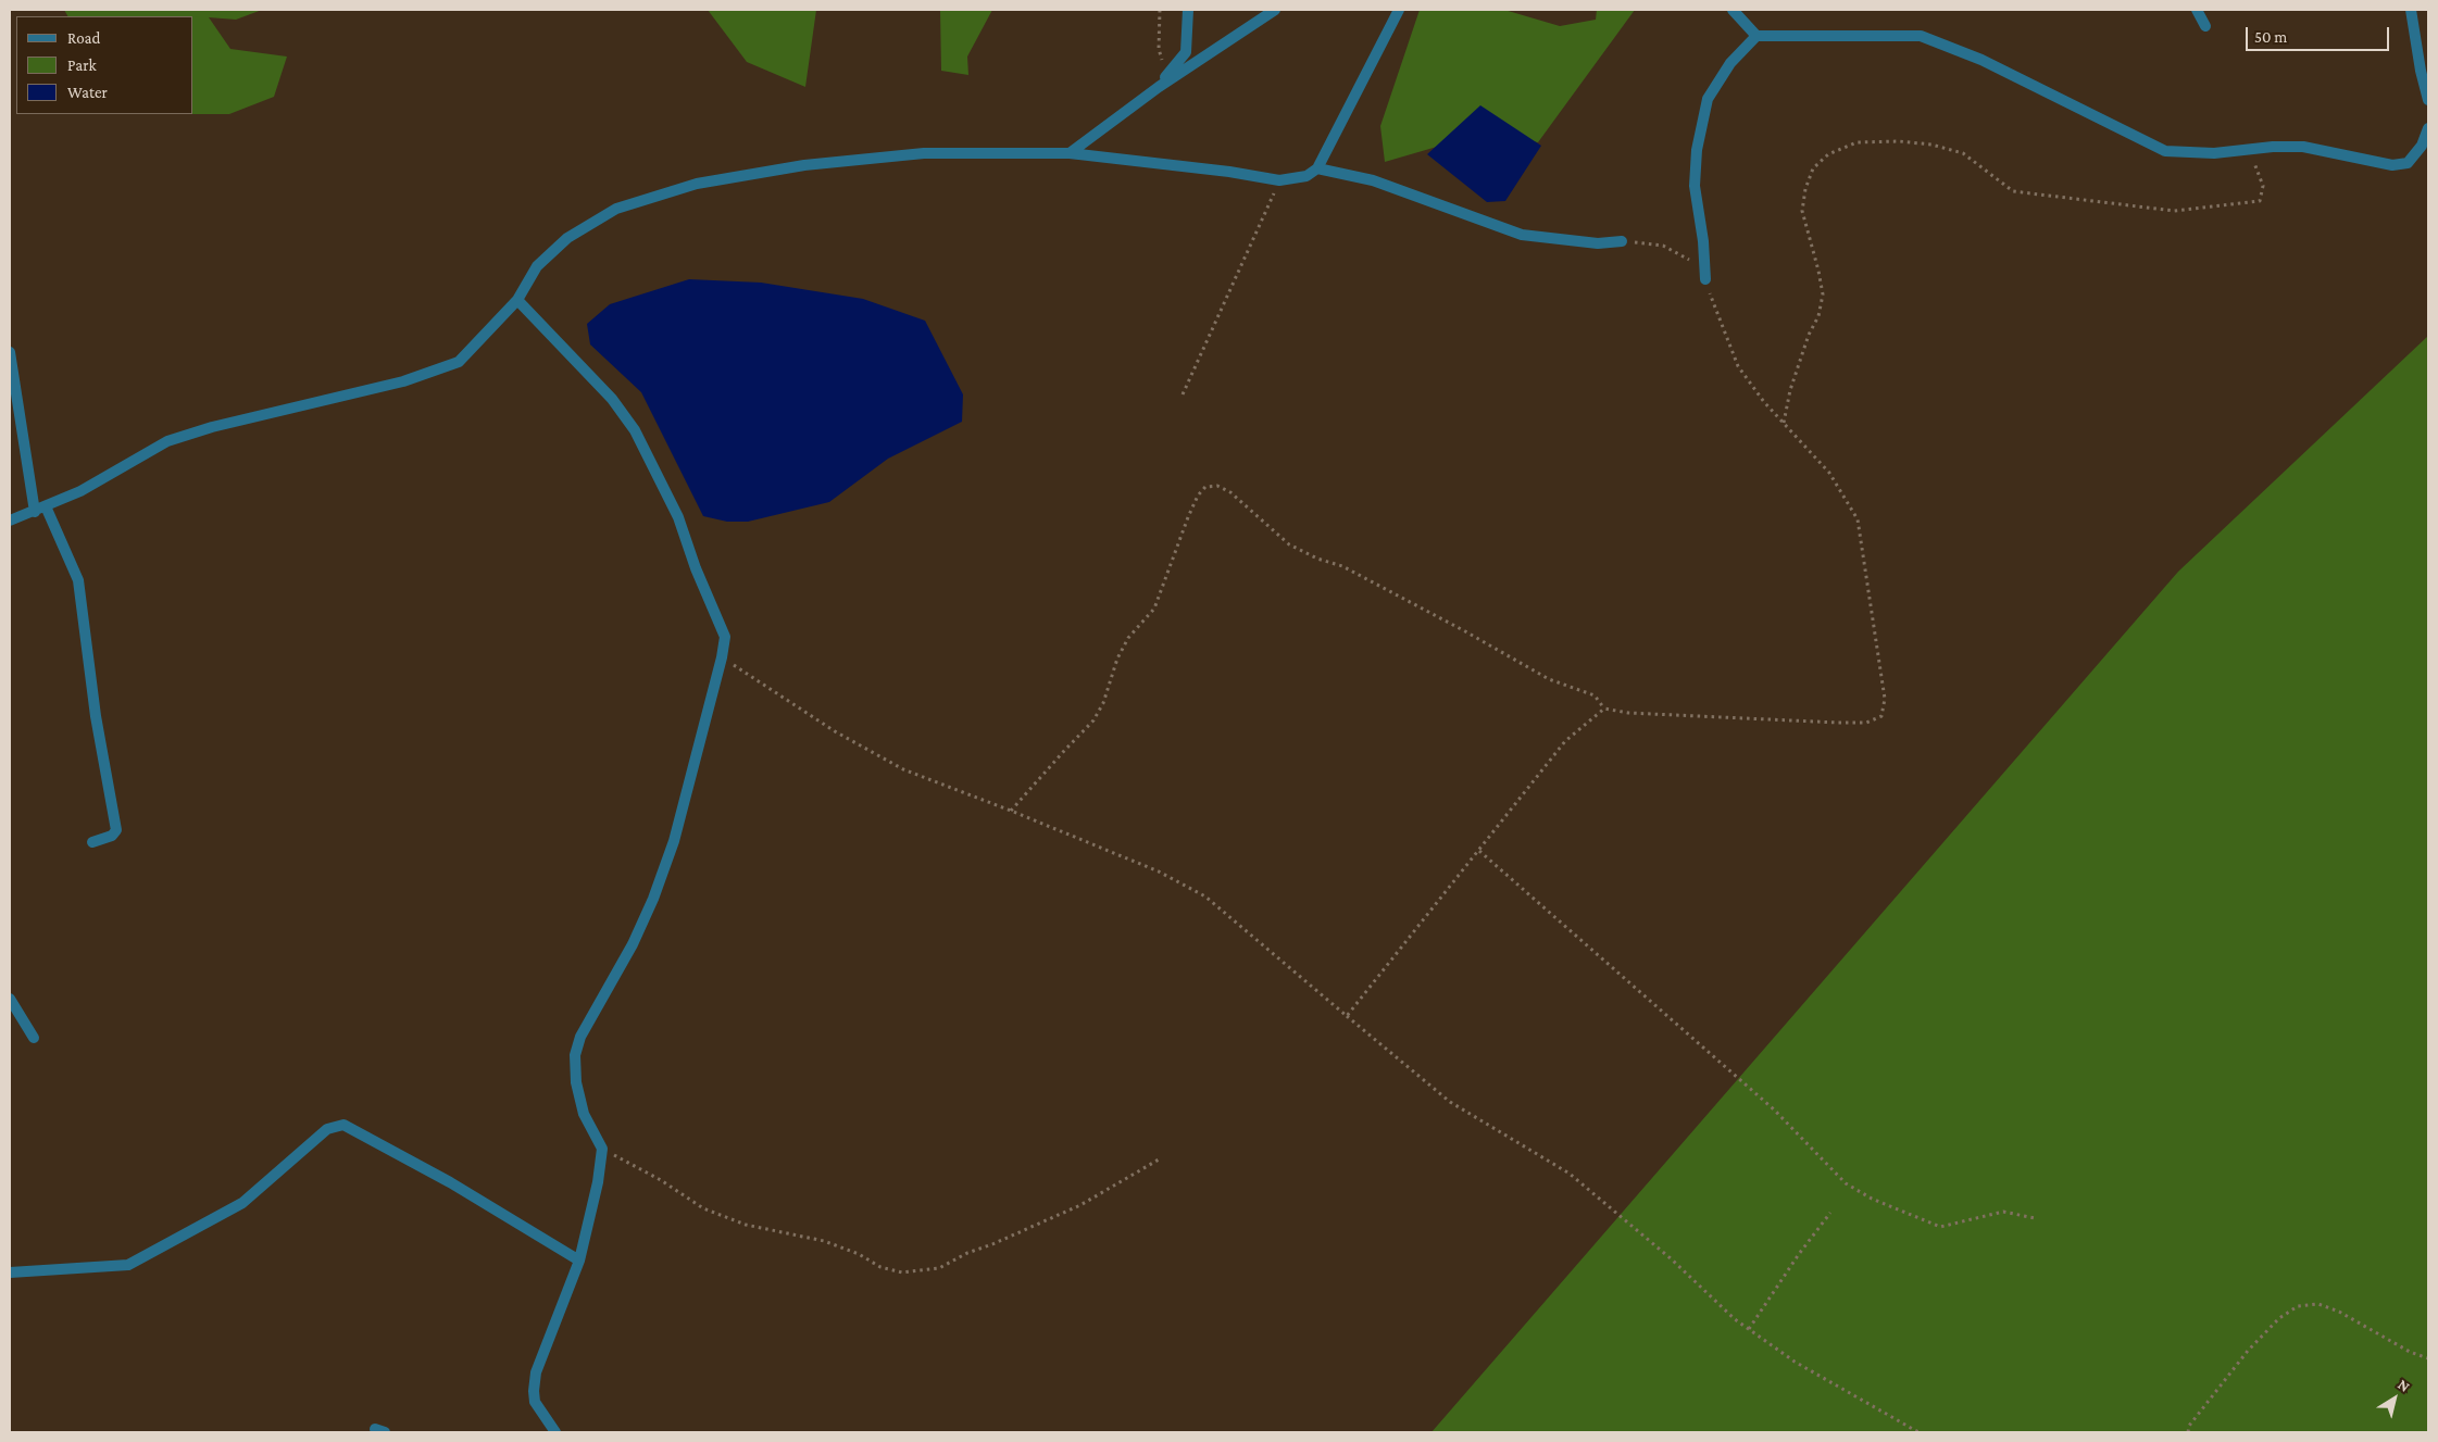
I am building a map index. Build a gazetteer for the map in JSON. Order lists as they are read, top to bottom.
{
  "legend": ["Road", "Park", "Water"],
  "scale_bar": "50 m",
  "north": "top right"
}
